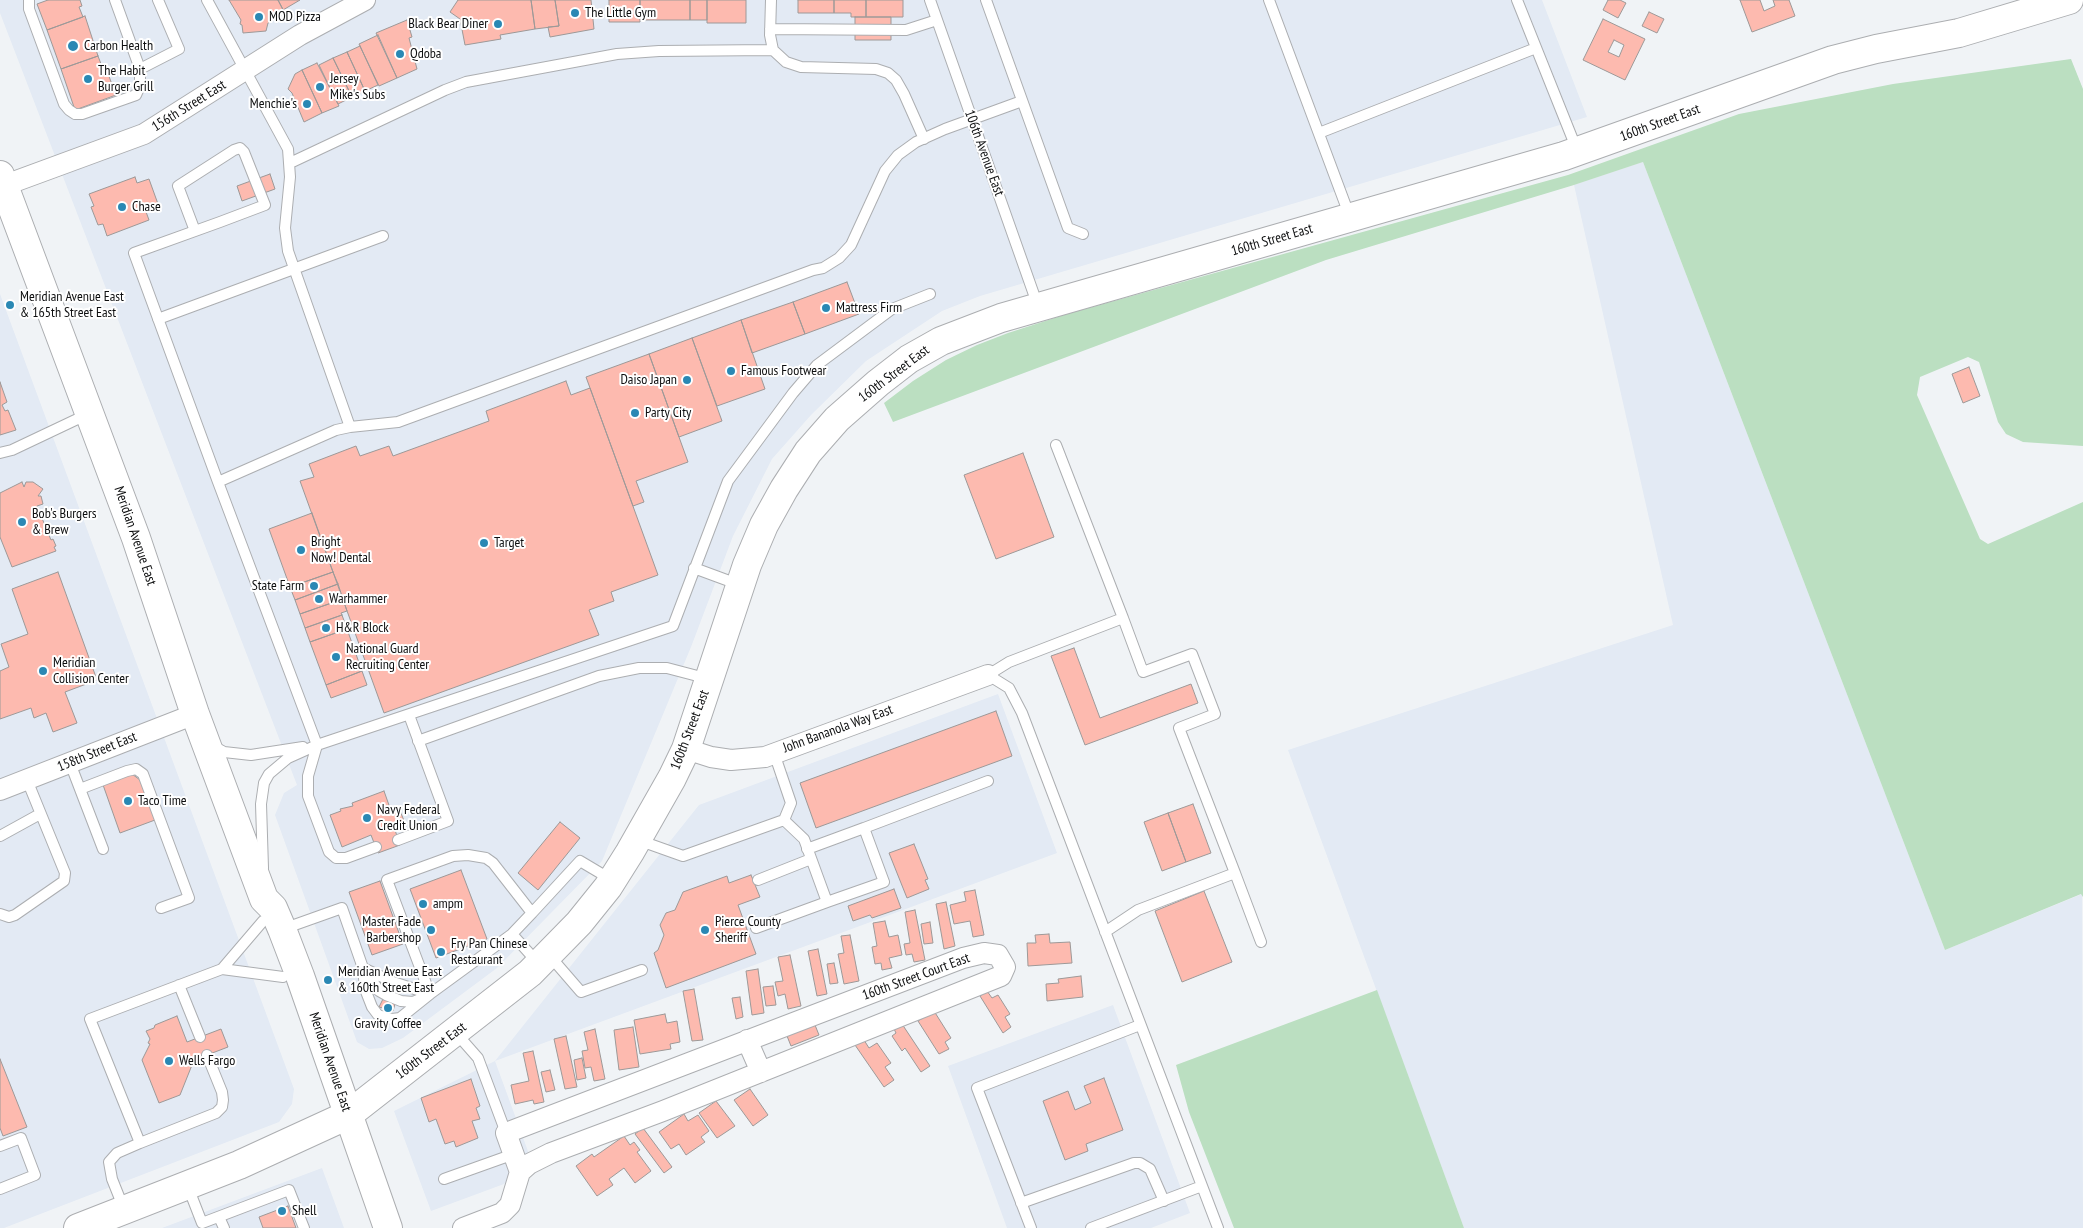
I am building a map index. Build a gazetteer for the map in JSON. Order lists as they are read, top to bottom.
{
  "streets": {
    "street": [
      "156th Street East",
      "160th Street East",
      "Meridian Avenue East",
      "John Bananola Way East",
      "158th Street East",
      "160th Street Court East"
    ],
    "lane": ["106th Avenue East"]
  },
  "crossings": [
    ["156th Street East", "Meridian Avenue East"],
    ["160th Street East", "106th Avenue East"],
    ["160th Street East", "Meridian Avenue East"],
    ["160th Street East", "John Bananola Way East"],
    ["Meridian Avenue East", "158th Street East"]
  ],
  "places": [
    "The Little Gym",
    "MOD Pizza",
    "Black Bear Diner",
    "Carbon Health",
    "Qdoba",
    "The Habit Burger Grill",
    "Jersey Mike's Subs",
    "Menchie's",
    "Chase",
    "Meridian Avenue East & 165th Street East",
    "Mattress Firm",
    "Famous Footwear",
    "Daiso Japan",
    "Party City",
    "Bob's Burgers & Brew",
    "Target",
    "Bright Now! Dental",
    "State Farm",
    "Warhammer",
    "H&R Block",
    "National Guard Recruiting Center",
    "Meridian Collision Center",
    "Taco Time",
    "Navy Federal Credit Union",
    "ampm",
    "Master Fade Barbershop",
    "Pierce County Sheriff",
    "Fry Pan Chinese Restaurant",
    "Meridian Avenue East & 160th Street East",
    "Gravity Coffee",
    "Wells Fargo",
    "Shell"
  ]
}
